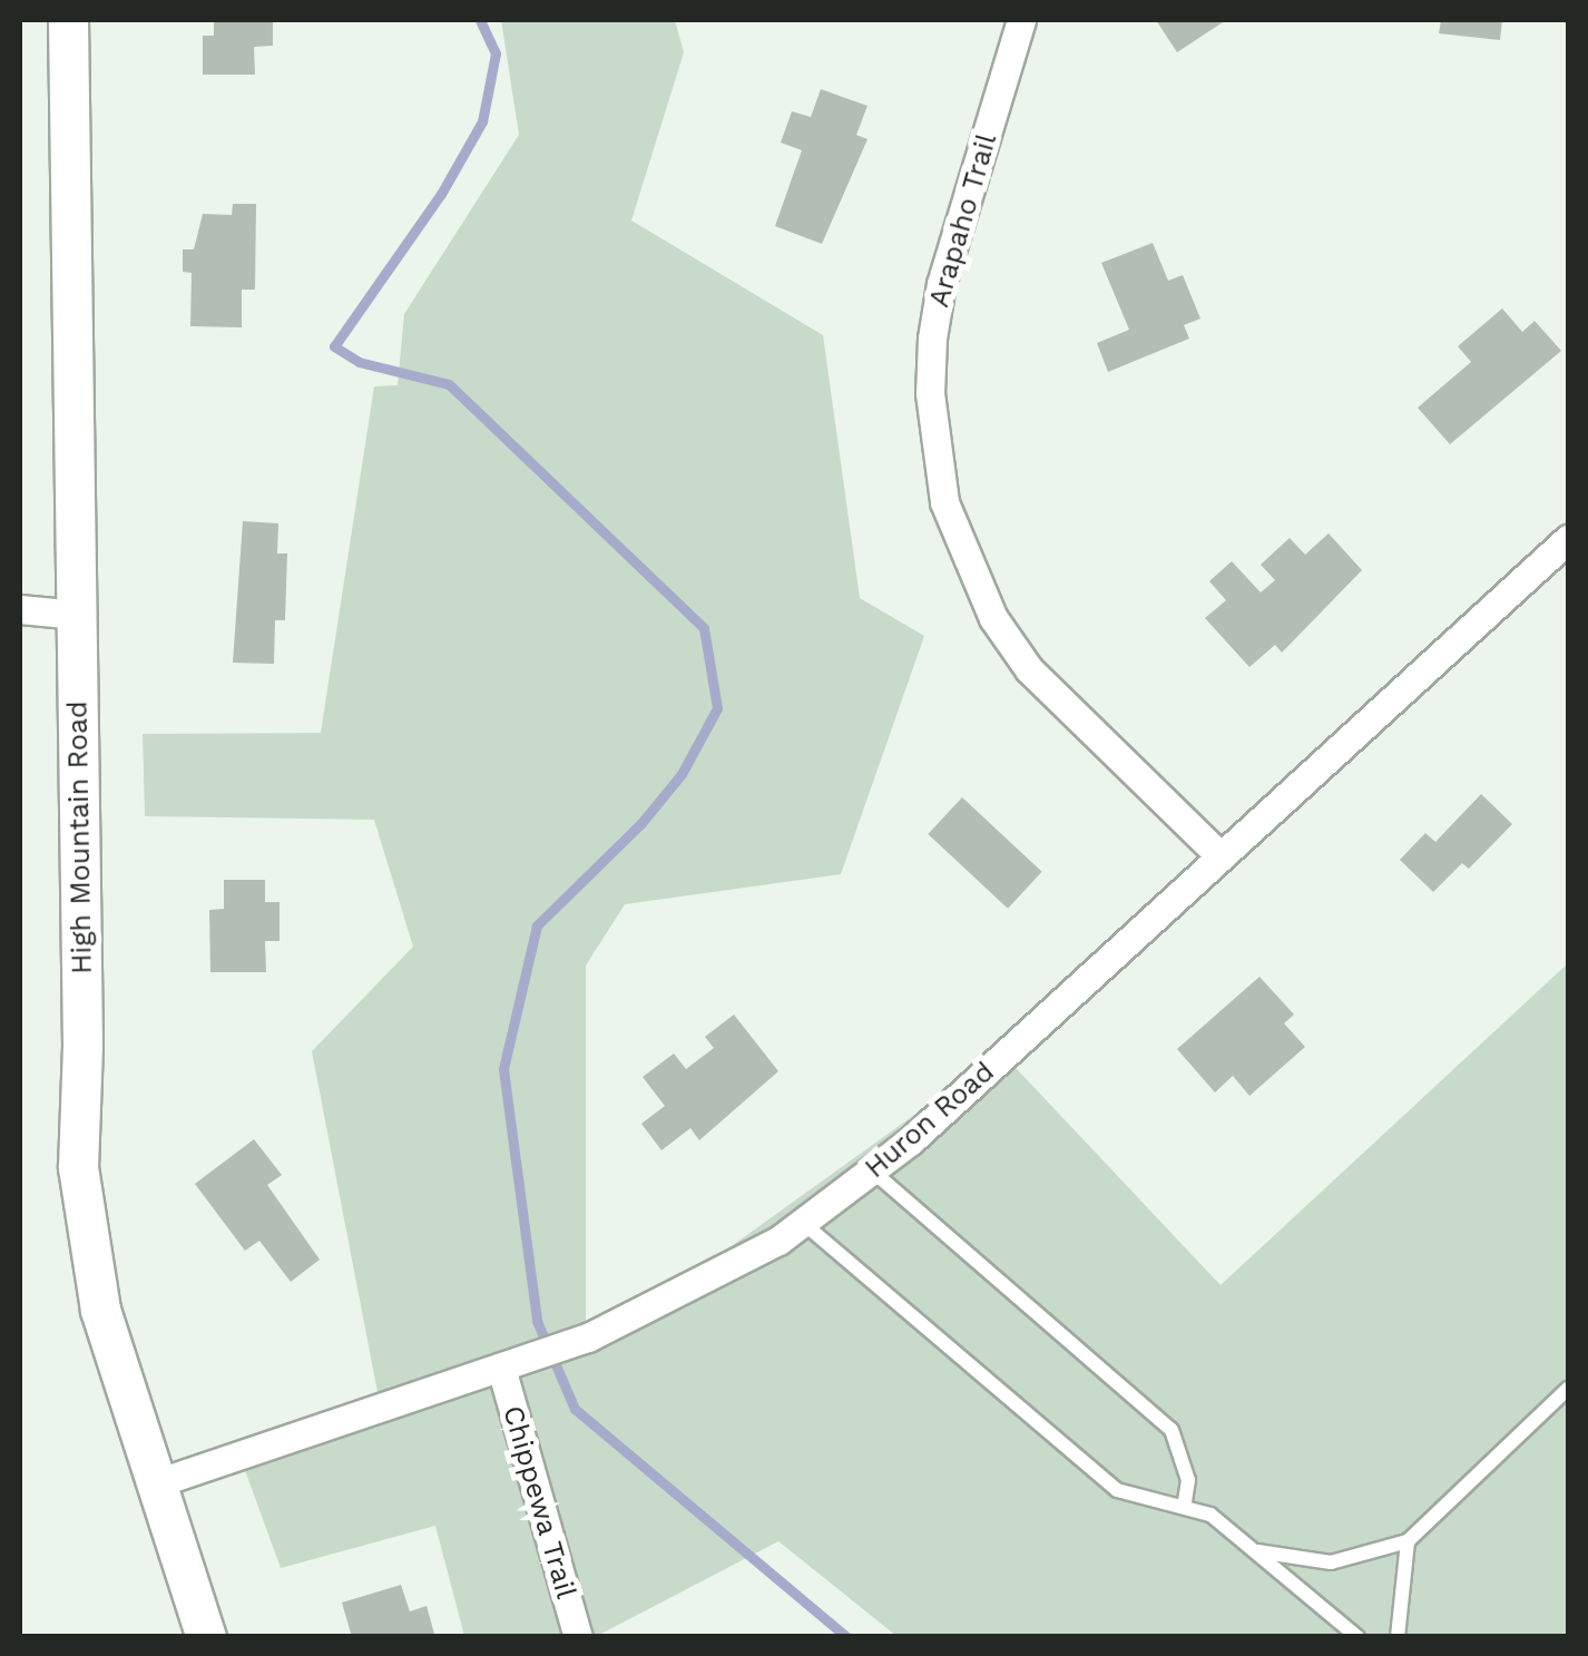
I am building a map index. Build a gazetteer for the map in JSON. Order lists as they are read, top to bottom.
{
  "streets": {
    "main road": ["High Mountain Road"],
    "street": ["Arapaho Trail", "Huron Road", "Chippewa Trail"]
  },
  "crossings": [
    ["Arapaho Trail", "Huron Road"],
    ["High Mountain Road", "Huron Road"],
    ["Huron Road", "Chippewa Trail"]
  ]
}
